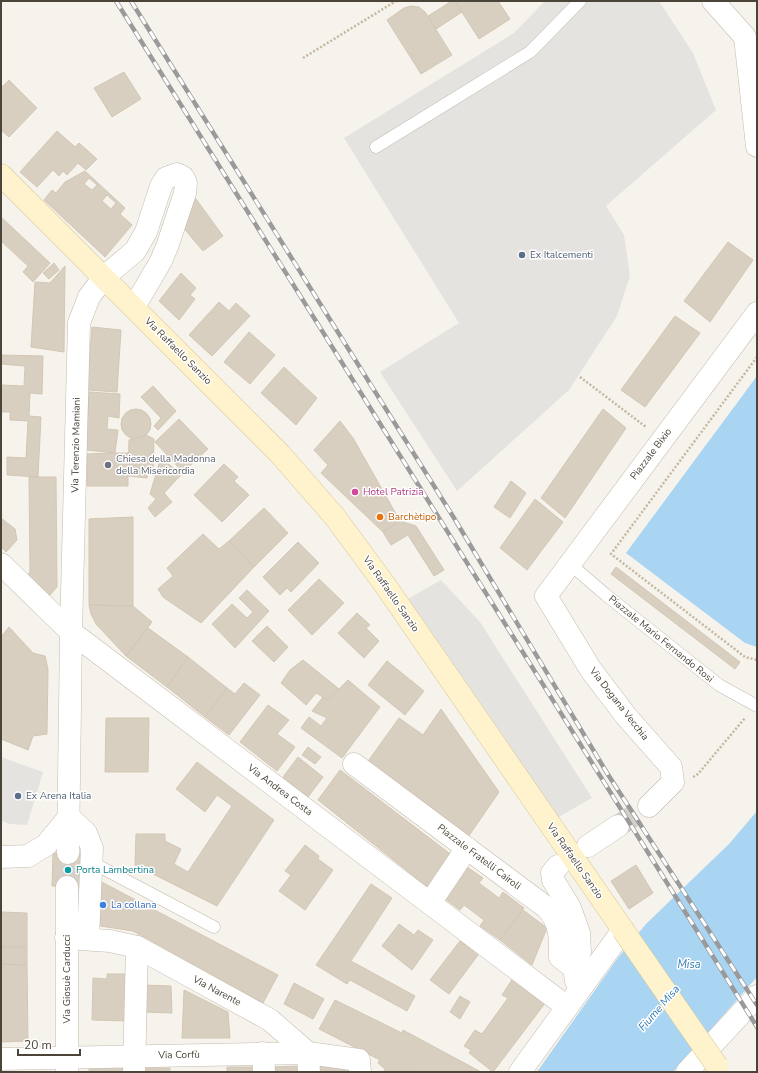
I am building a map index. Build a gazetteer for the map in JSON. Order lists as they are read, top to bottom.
{
  "streets": {
    "main road": ["Via Raffaello Sanzio"],
    "street": [
      "Via Terenzio Mamiani",
      "Piazzale Bixio",
      "Via Dogana Vecchia",
      "Via Andrea Costa",
      "Piazzale Fratelli Cairoli",
      "Via Giosuè Carducci",
      "Via Narente",
      "Via Corfù"
    ],
    "lane": ["Piazzale Mario Fernando Rosi"]
  },
  "crossings": [
    ["Via Raffaello Sanzio", "Via Terenzio Mamiani"],
    ["Via Terenzio Mamiani", "Via Andrea Costa"],
    ["Piazzale Bixio", "Piazzale Mario Fernando Rosi"],
    ["Piazzale Bixio", "Via Dogana Vecchia"],
    ["Via Giosuè Carducci", "Via Narente"],
    ["Via Giosuè Carducci", "Via Corfù"],
    ["Via Narente", "Via Corfù"]
  ],
  "water": ["Misa", "Fiume Misa"],
  "places": [
    "Ex Italcementi",
    "Chiesa della Madonna della Misericordia",
    "Hotel Patrizia",
    "Barchètipo",
    "Ex Arena Italia",
    "Porta Lambertina",
    "La collana"
  ],
  "scale_bar": "20 m"
}
